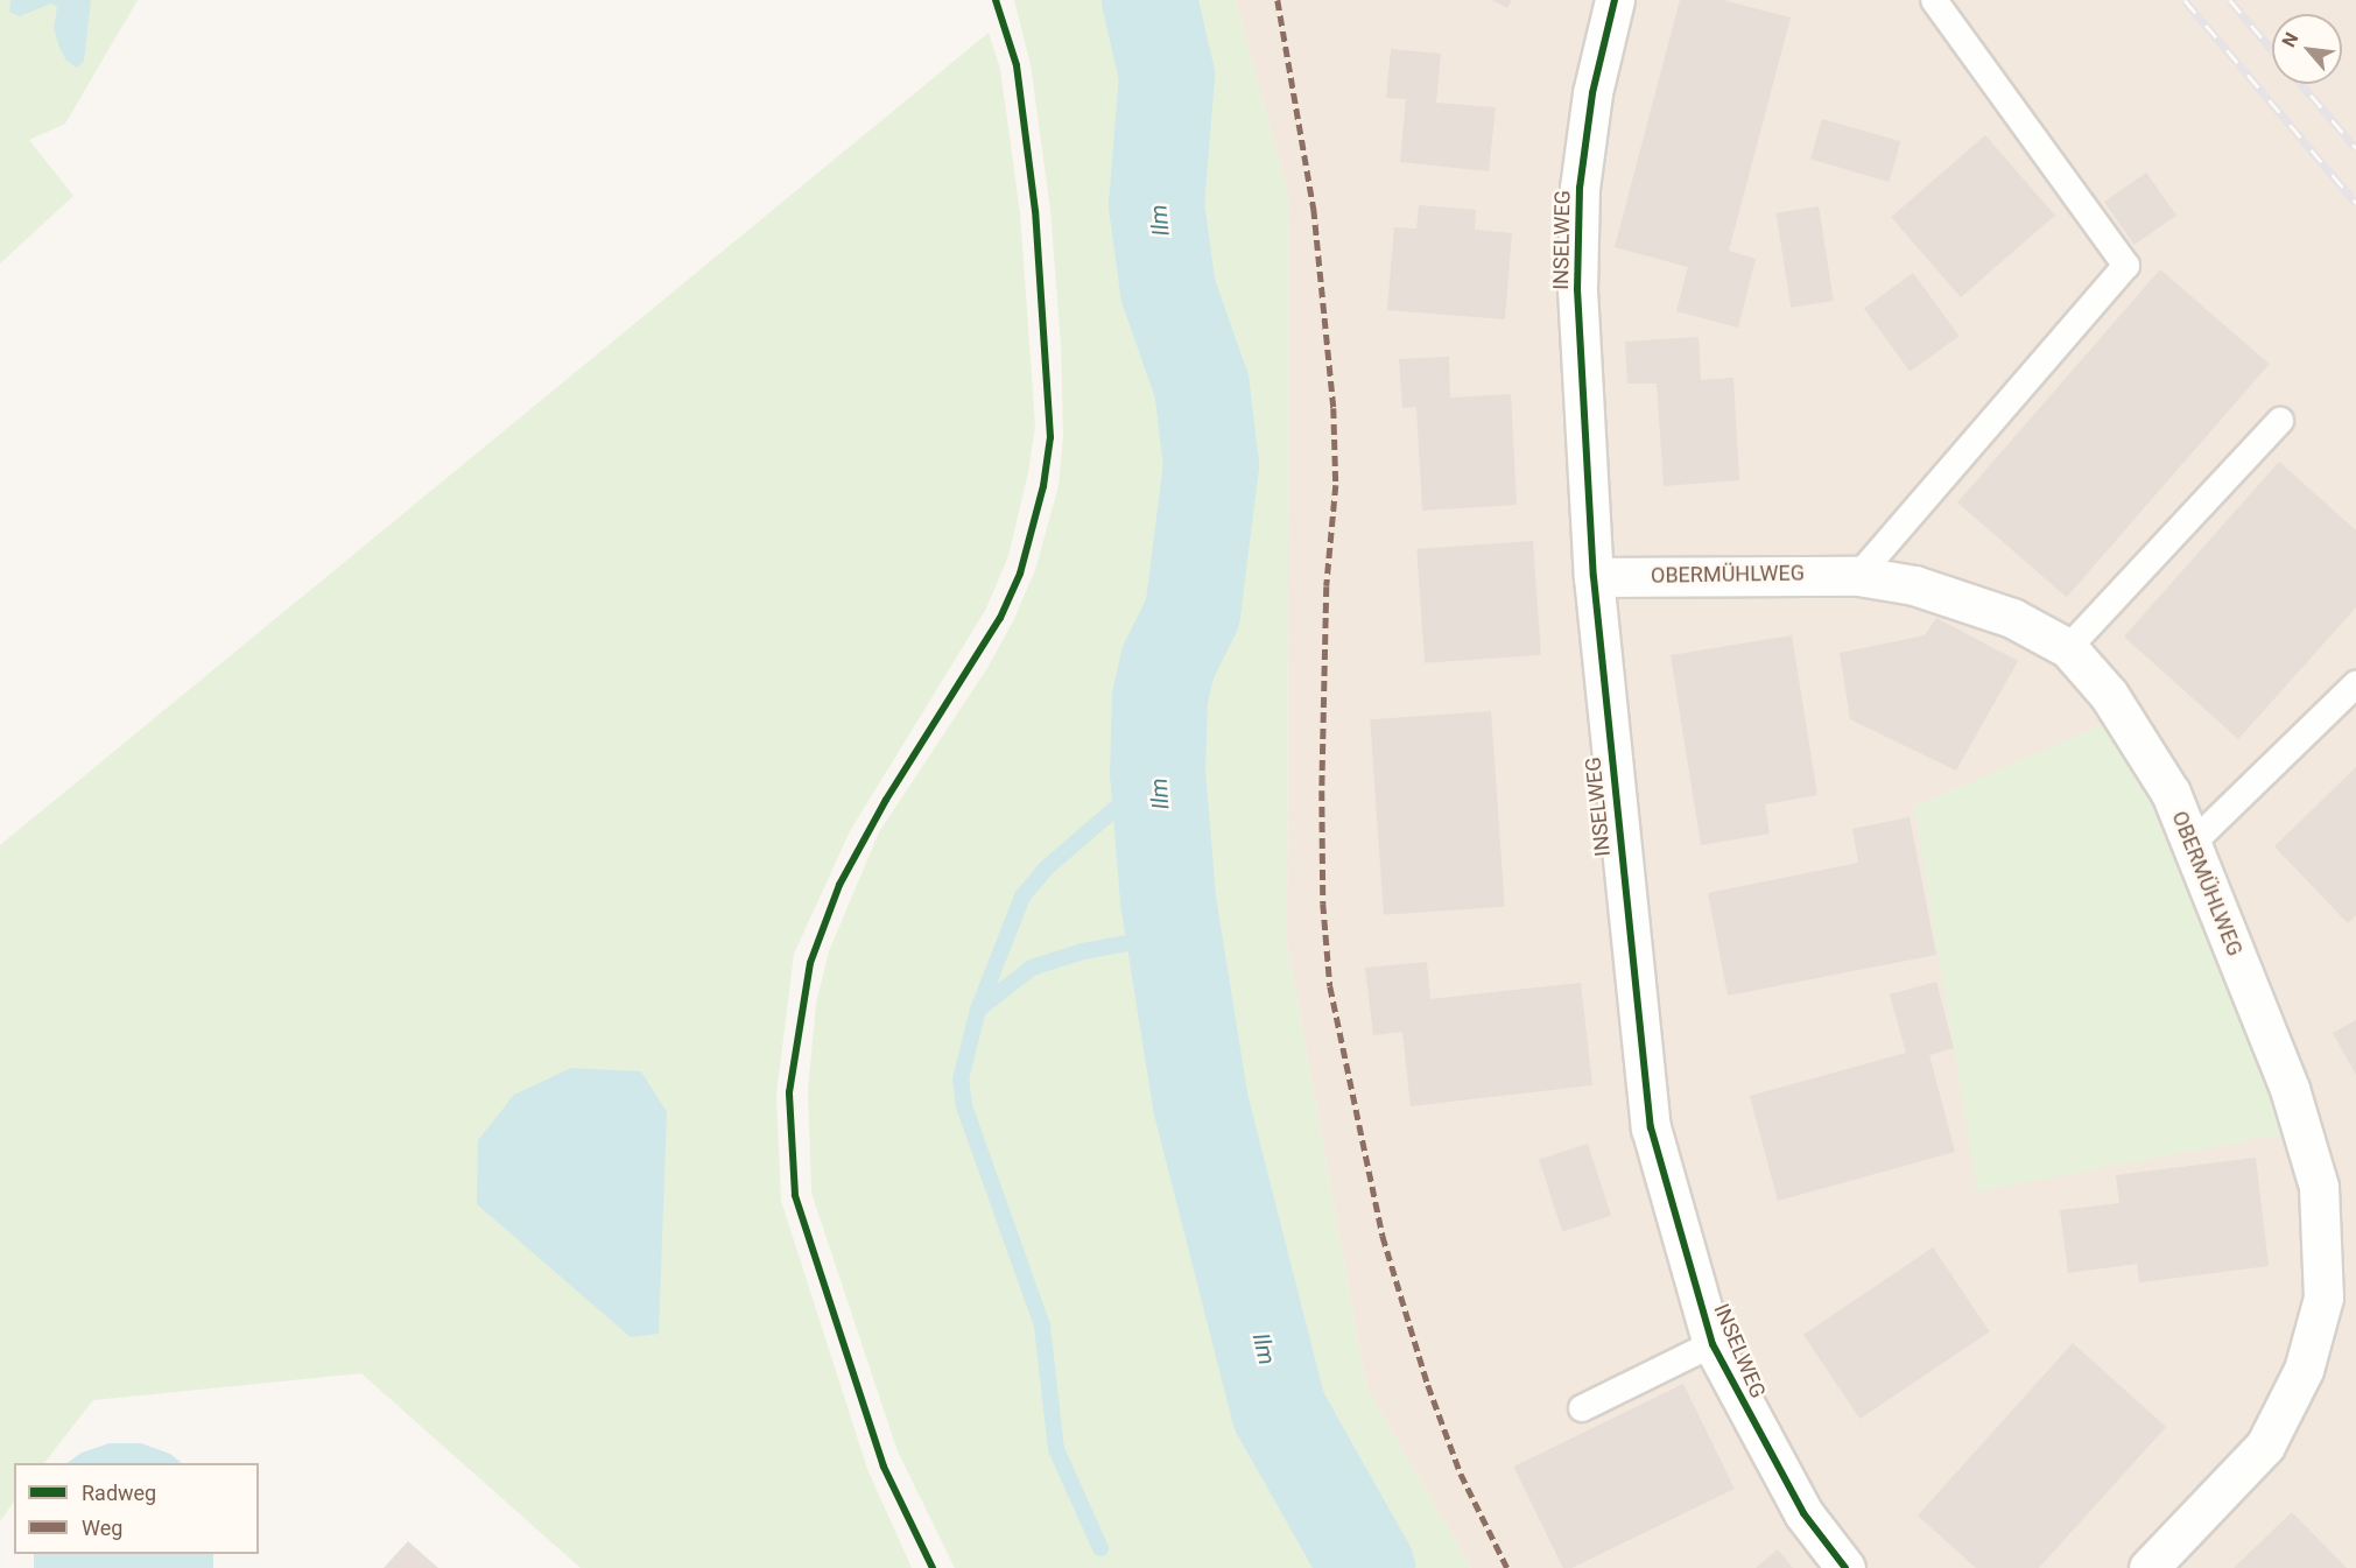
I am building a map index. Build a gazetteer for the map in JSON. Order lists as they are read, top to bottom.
{
  "streets": {
    "street": ["INSELWEG", "OBERMÜHLWEG"]
  },
  "crossings": [
    ["INSELWEG", "OBERMÜHLWEG"]
  ],
  "water": ["Ilm"],
  "legend": ["Radweg", "Weg"],
  "north": "top left"
}
